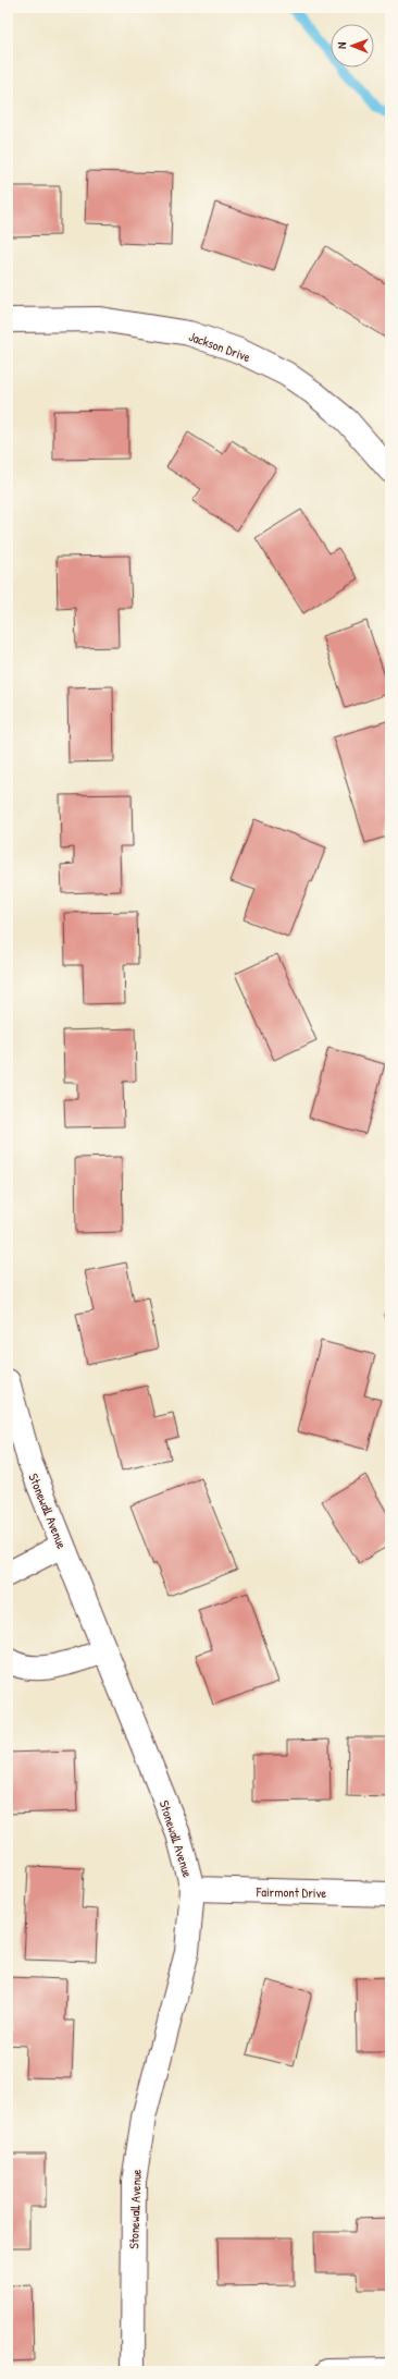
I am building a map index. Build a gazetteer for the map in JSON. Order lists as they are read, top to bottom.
{
  "streets": {
    "street": ["Jackson Drive", "Stonewall Avenue", "Fairmont Drive"]
  },
  "crossings": [
    ["Stonewall Avenue", "Fairmont Drive"]
  ],
  "north": "left"
}
